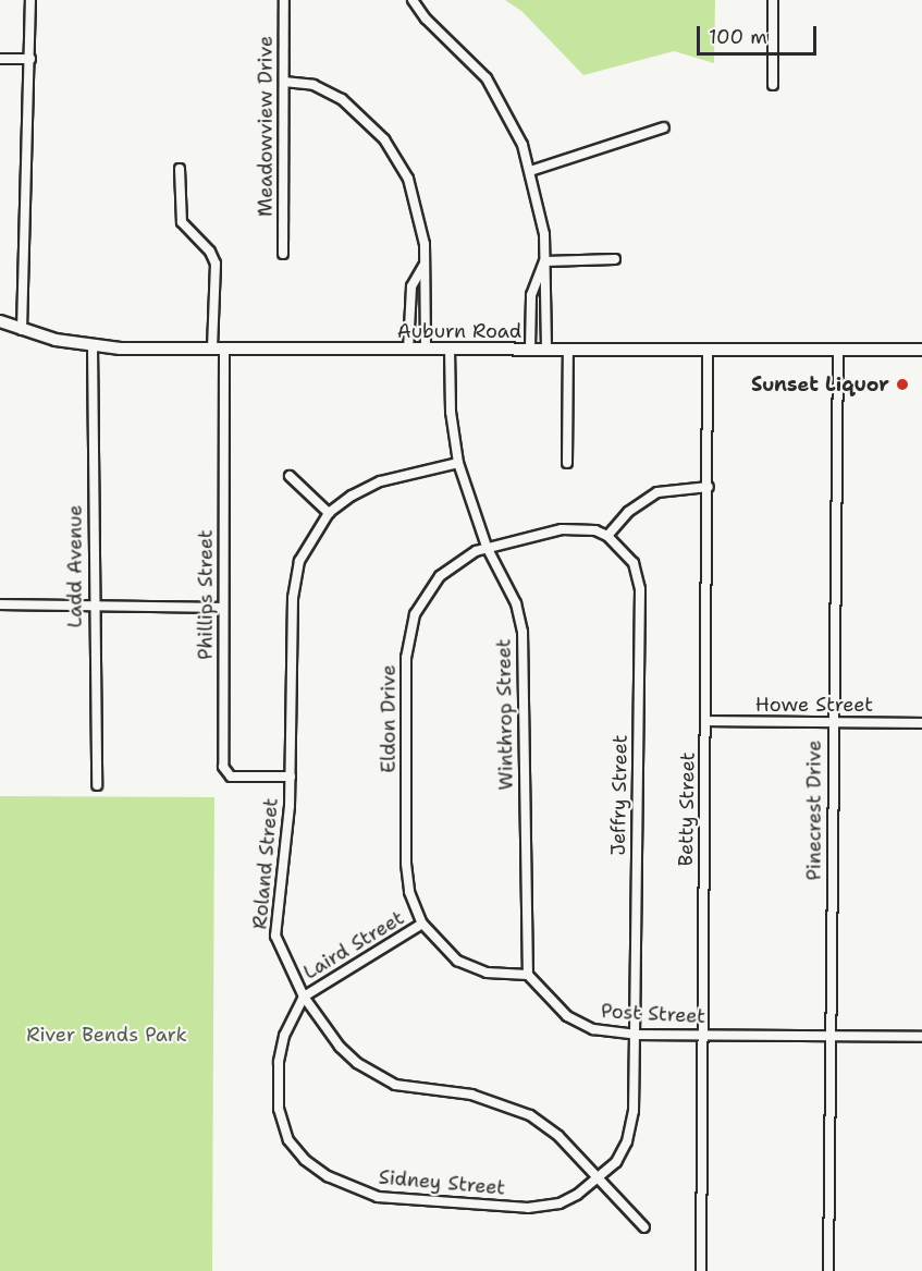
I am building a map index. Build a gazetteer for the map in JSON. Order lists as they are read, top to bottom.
{
  "streets": {
    "main road": ["Auburn Road"],
    "street": [
      "Meadowview Drive",
      "Ladd Avenue",
      "Phillips Street",
      "Howe Street",
      "Winthrop Street",
      "Eldon Drive",
      "Jeffry Street",
      "Betty Street",
      "Pinecrest Drive",
      "Roland Street",
      "Laird Street",
      "Post Street",
      "Sidney Street"
    ]
  },
  "crossings": [
    ["Auburn Road", "Ladd Avenue"],
    ["Auburn Road", "Phillips Street"],
    ["Auburn Road", "Winthrop Street"],
    ["Auburn Road", "Betty Street"],
    ["Auburn Road", "Pinecrest Drive"],
    ["Phillips Street", "Roland Street"],
    ["Howe Street", "Betty Street"],
    ["Howe Street", "Pinecrest Drive"],
    ["Winthrop Street", "Eldon Drive"],
    ["Winthrop Street", "Roland Street"],
    ["Winthrop Street", "Post Street"],
    ["Eldon Drive", "Laird Street"],
    ["Jeffry Street", "Roland Street"],
    ["Jeffry Street", "Post Street"],
    ["Jeffry Street", "Sidney Street"],
    ["Betty Street", "Post Street"],
    ["Pinecrest Drive", "Post Street"],
    ["Roland Street", "Laird Street"],
    ["Roland Street", "Sidney Street"],
    ["Laird Street", "Sidney Street"]
  ],
  "parks": ["River Bends Park"],
  "places": ["Sunset Liquor"],
  "scale_bar": "100 m"
}
